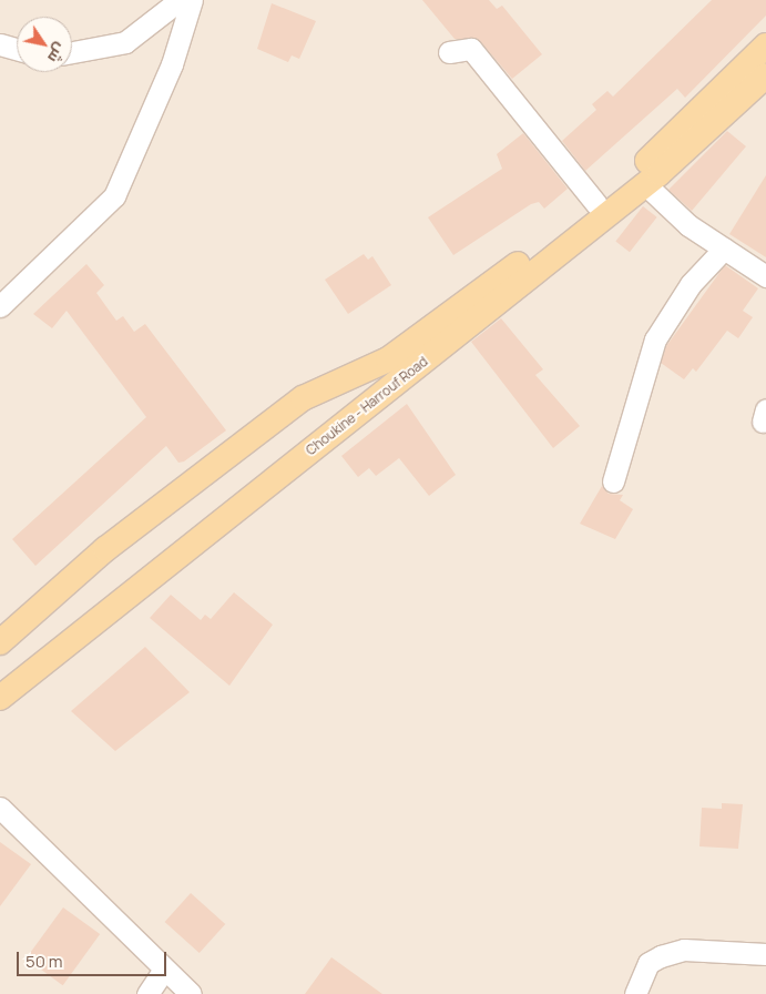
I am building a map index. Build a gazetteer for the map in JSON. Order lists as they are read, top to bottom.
{
  "streets": {
    "main road": ["Choukine - Harrouf Road"]
  },
  "scale_bar": "50 m",
  "north": "bottom right"
}
